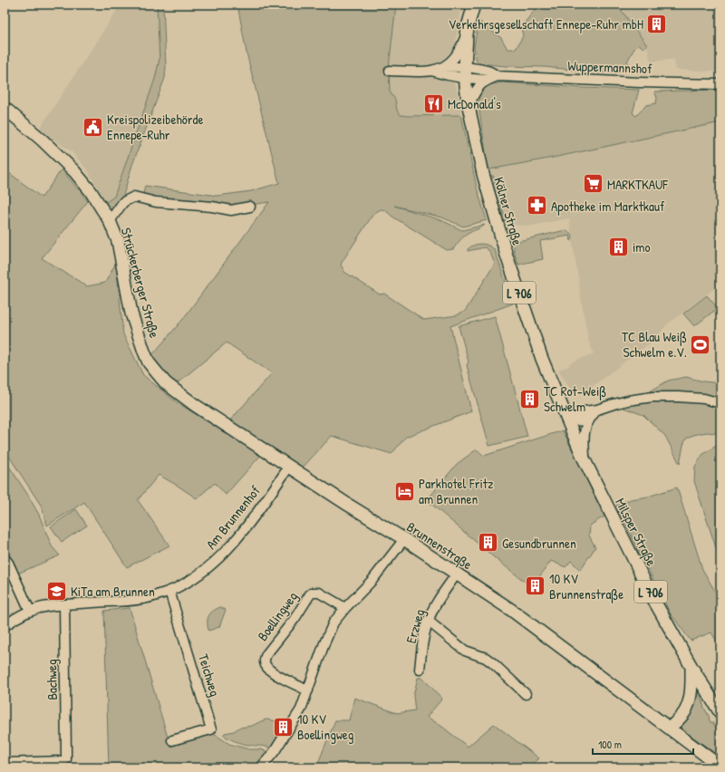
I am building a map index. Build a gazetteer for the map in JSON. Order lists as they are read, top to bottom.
{
  "streets": {
    "main road": [
      "Kölner Straße",
      "Strückerberger Straße",
      "L 706",
      "Milsper Straße",
      "Brunnenstraße"
    ],
    "street": [
      "Wuppermannshof",
      "Am Brunnenhof",
      "Boellingweg",
      "Erzweg",
      "Teichweg",
      "Bachweg"
    ]
  },
  "crossings": [
    ["Wuppermannshof", "Kölner Straße"],
    ["Kölner Straße", "Milsper Straße"],
    ["Strückerberger Straße", "Brunnenstraße"],
    ["L 706", "Milsper Straße"],
    ["L 706", "Brunnenstraße"],
    ["Am Brunnenhof", "Brunnenstraße"],
    ["Am Brunnenhof", "Teichweg"],
    ["Am Brunnenhof", "Bachweg"],
    ["Brunnenstraße", "Erzweg"]
  ],
  "places": {
    "building": [
      "Verkehrsgesellschaft Ennepe-Ruhr mbH",
      "imo",
      "TC Rot-Weiß Schwelm",
      "Gesundbrunnen",
      "10 KV Brunnenstraße",
      "10 KV Boellingweg"
    ],
    "restaurant": ["McDonald's"],
    "public building": ["Kreispolizeibehörde Ennepe-Ruhr"],
    "supermarket": ["MARKTKAUF"],
    "pharmacy": ["Apotheke im Marktkauf"],
    "sports": ["TC Blau Weiß Schwelm e.V."],
    "hotel": ["Parkhotel Fritz am Brunnen"],
    "school or university": ["KiTa am Brunnen"]
  },
  "scale_bar": "100 m"
}
